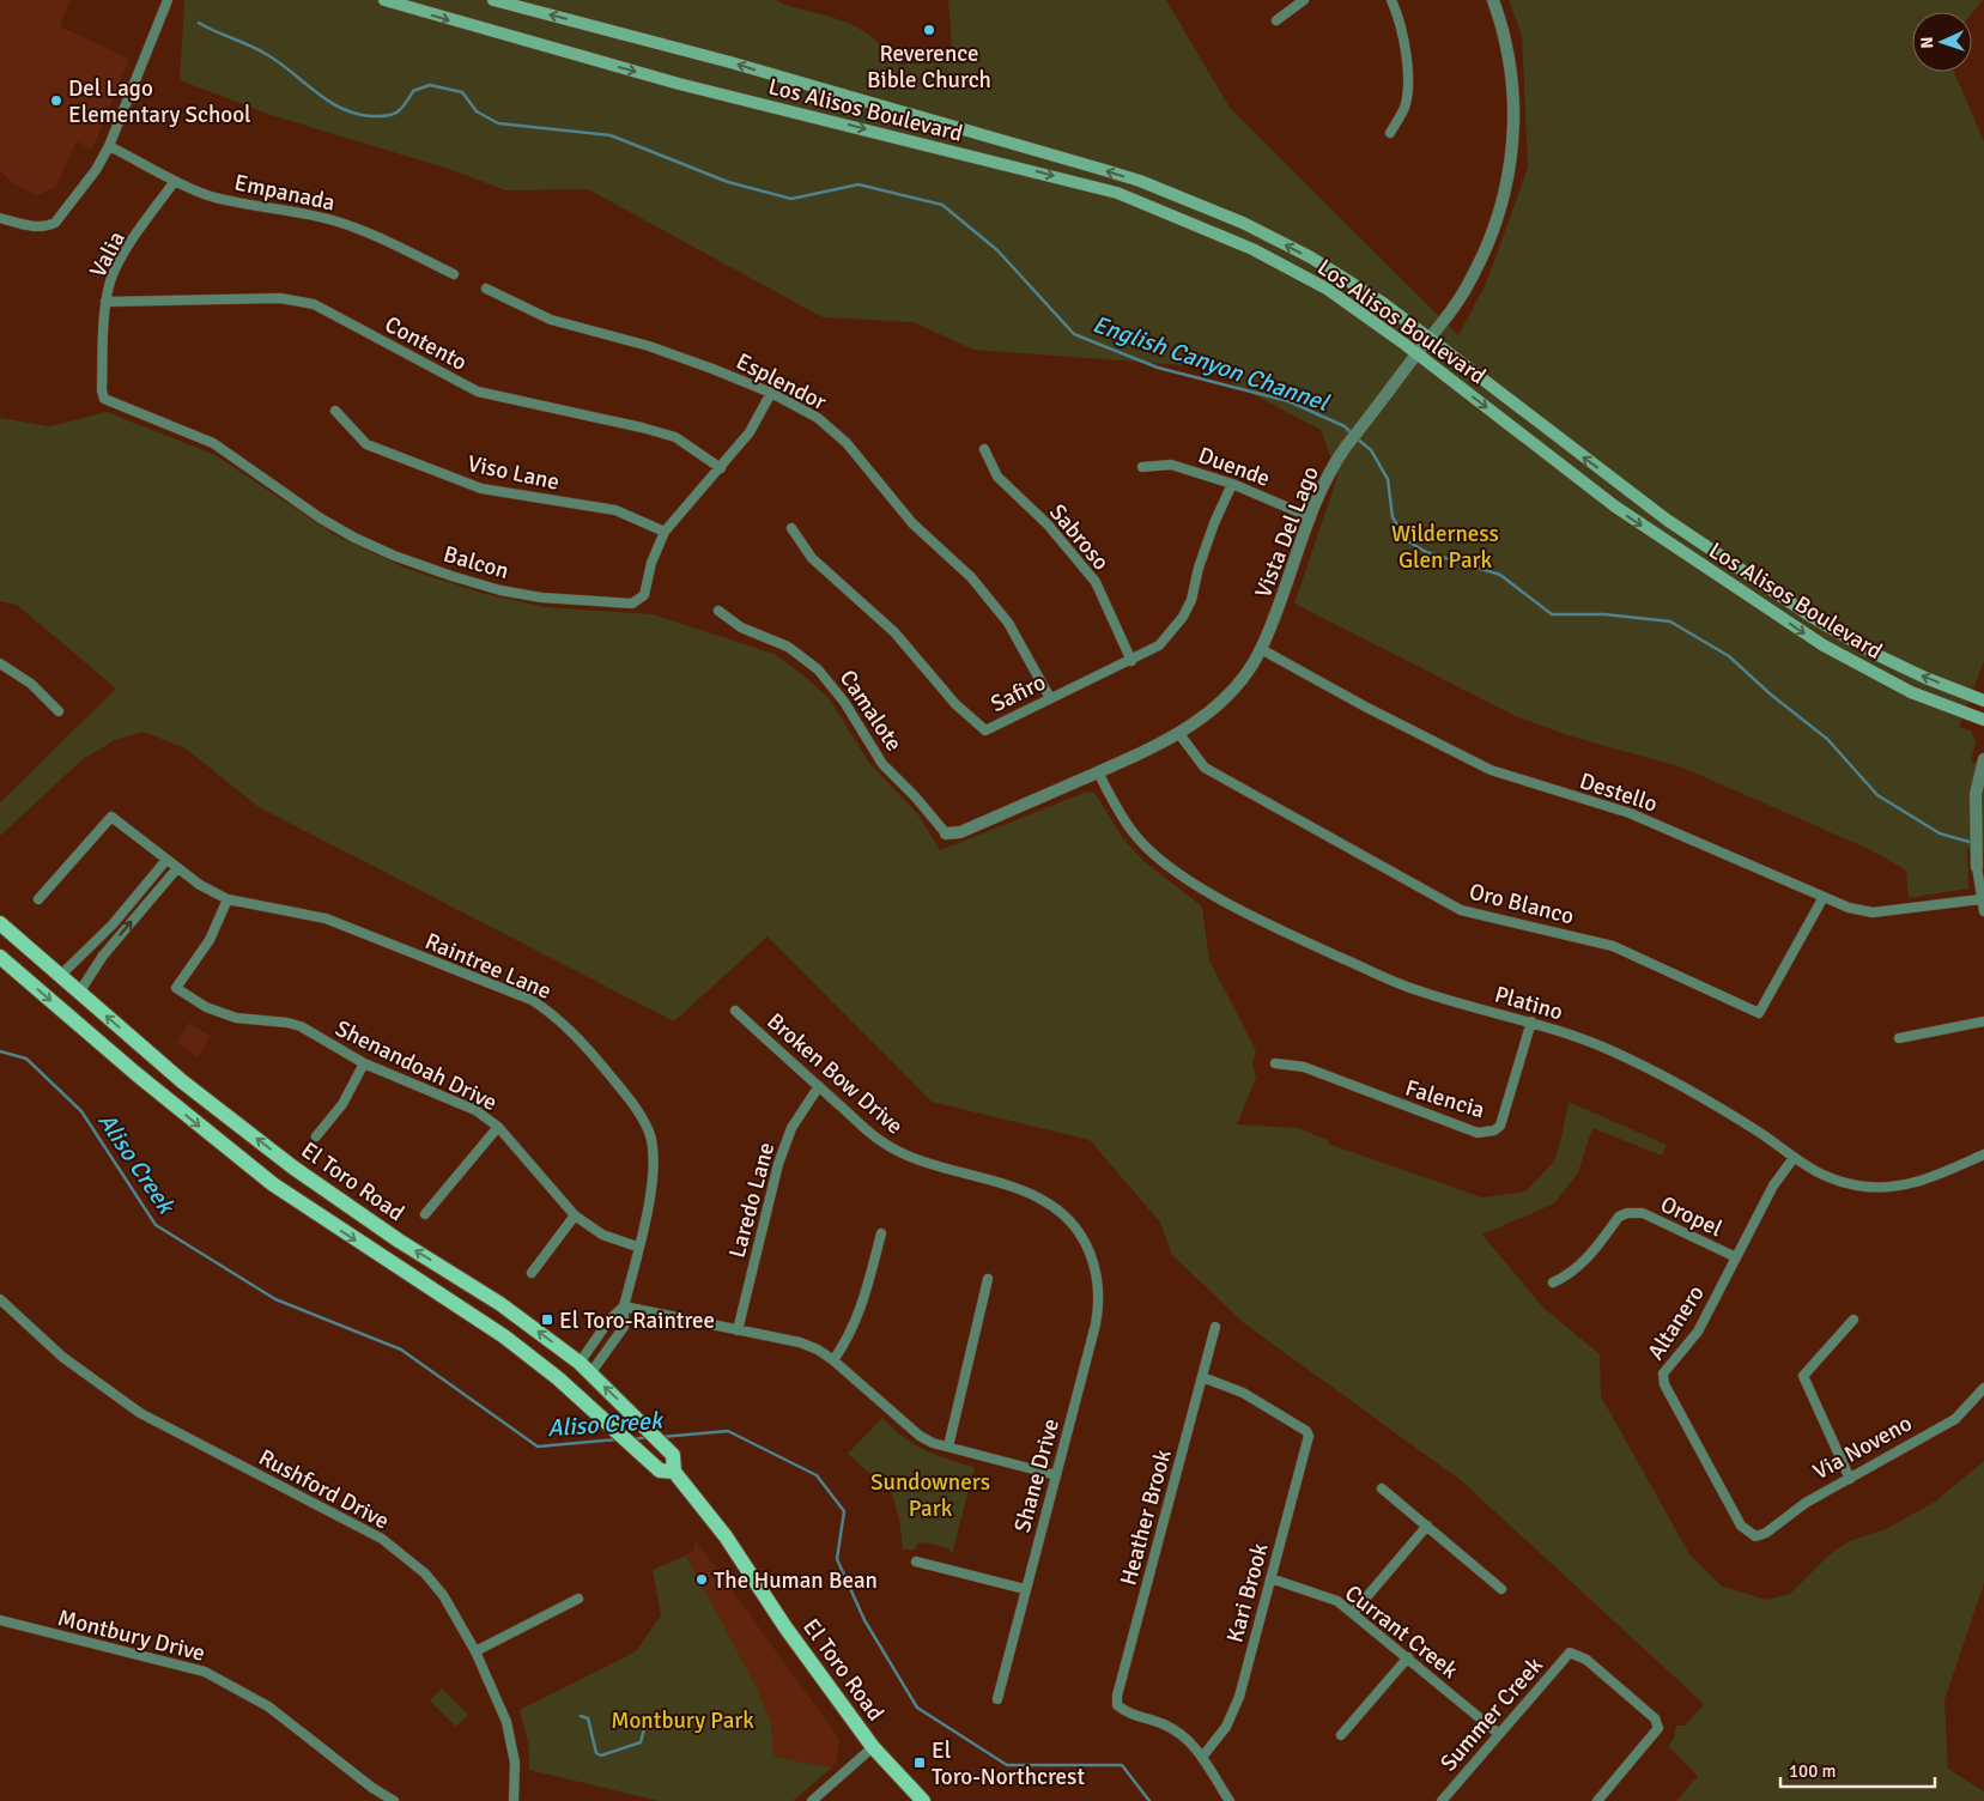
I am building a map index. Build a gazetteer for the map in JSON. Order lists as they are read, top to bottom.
{
  "streets": {
    "main road": ["Los Alisos Boulevard", "El Toro Road"],
    "street": [
      "Empanada",
      "Valia",
      "Contento",
      "Esplendor",
      "Duende",
      "Viso Lane",
      "Vista Del Lago",
      "Sabroso",
      "Balcon",
      "Safiro",
      "Camalote",
      "Destello",
      "Oro Blanco",
      "Raintree Lane",
      "Platino",
      "Shenandoah Drive",
      "Broken Bow Drive",
      "Falencia",
      "Laredo Lane",
      "Oropel",
      "Altanero",
      "Via Noveno",
      "Shane Drive",
      "Rushford Drive",
      "Heather Brook",
      "Kari Brook",
      "Currant Creek",
      "Montbury Drive",
      "Summer Creek"
    ]
  },
  "crossings": [
    ["Los Alisos Boulevard", "Vista Del Lago"],
    ["Empanada", "Valia"],
    ["Valia", "Contento"],
    ["Valia", "Balcon"],
    ["Contento", "Balcon"],
    ["Esplendor", "Balcon"],
    ["Esplendor", "Safiro"],
    ["Duende", "Vista Del Lago"],
    ["Duende", "Safiro"],
    ["Viso Lane", "Balcon"],
    ["Vista Del Lago", "Camalote"],
    ["Vista Del Lago", "Destello"],
    ["Vista Del Lago", "Oro Blanco"],
    ["Vista Del Lago", "Platino"],
    ["Sabroso", "Safiro"],
    ["Destello", "Oro Blanco"],
    ["Raintree Lane", "Shenandoah Drive"],
    ["Raintree Lane", "El Toro Road"],
    ["Platino", "Falencia"],
    ["Platino", "Altanero"],
    ["Broken Bow Drive", "Laredo Lane"],
    ["Broken Bow Drive", "Shane Drive"],
    ["Oropel", "Altanero"],
    ["Altanero", "Via Noveno"],
    ["Heather Brook", "Kari Brook"],
    ["Kari Brook", "Currant Creek"],
    ["Currant Creek", "Summer Creek"]
  ],
  "water": ["English Canyon Channel", "Aliso Creek"],
  "parks": ["Wilderness Glen Park", "Sundowners Park", "Montbury Park"],
  "places": {
    "other": ["Reverence Bible Church", "Del Lago Elementary School", "The Human Bean"],
    "transit": ["El Toro-Raintree", "El Toro-Northcrest"]
  },
  "scale_bar": "100 m",
  "north": "left"
}
